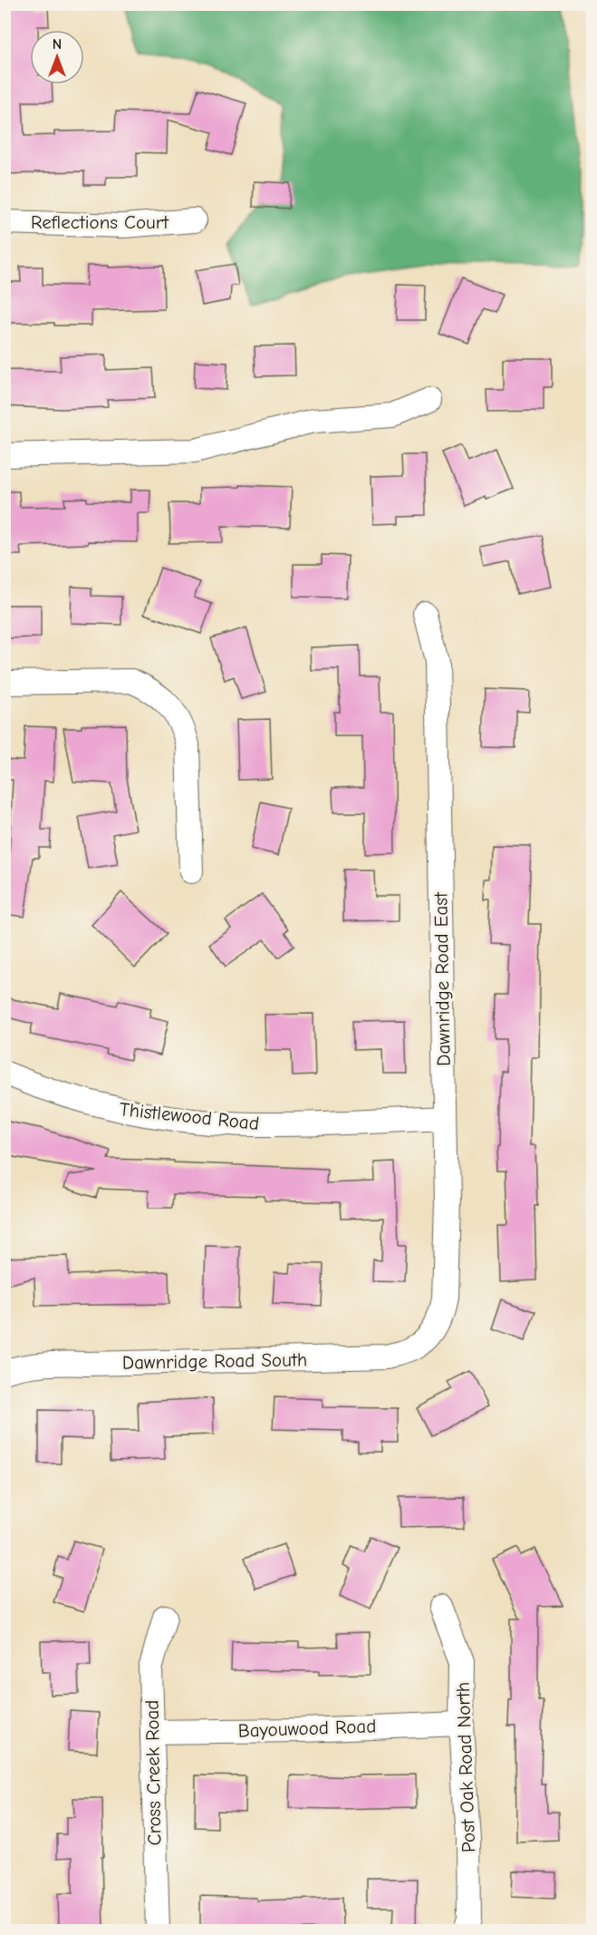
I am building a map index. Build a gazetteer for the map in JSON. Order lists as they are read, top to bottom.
{
  "streets": {
    "street": [
      "Reflections Court",
      "Dawnridge Road East",
      "Thistlewood Road",
      "Dawnridge Road South",
      "Bayouwood Road",
      "Post Oak Road North",
      "Cross Creek Road"
    ]
  },
  "crossings": [
    ["Dawnridge Road East", "Thistlewood Road"],
    ["Dawnridge Road East", "Dawnridge Road South"],
    ["Bayouwood Road", "Post Oak Road North"],
    ["Bayouwood Road", "Cross Creek Road"]
  ],
  "north": "top"
}
